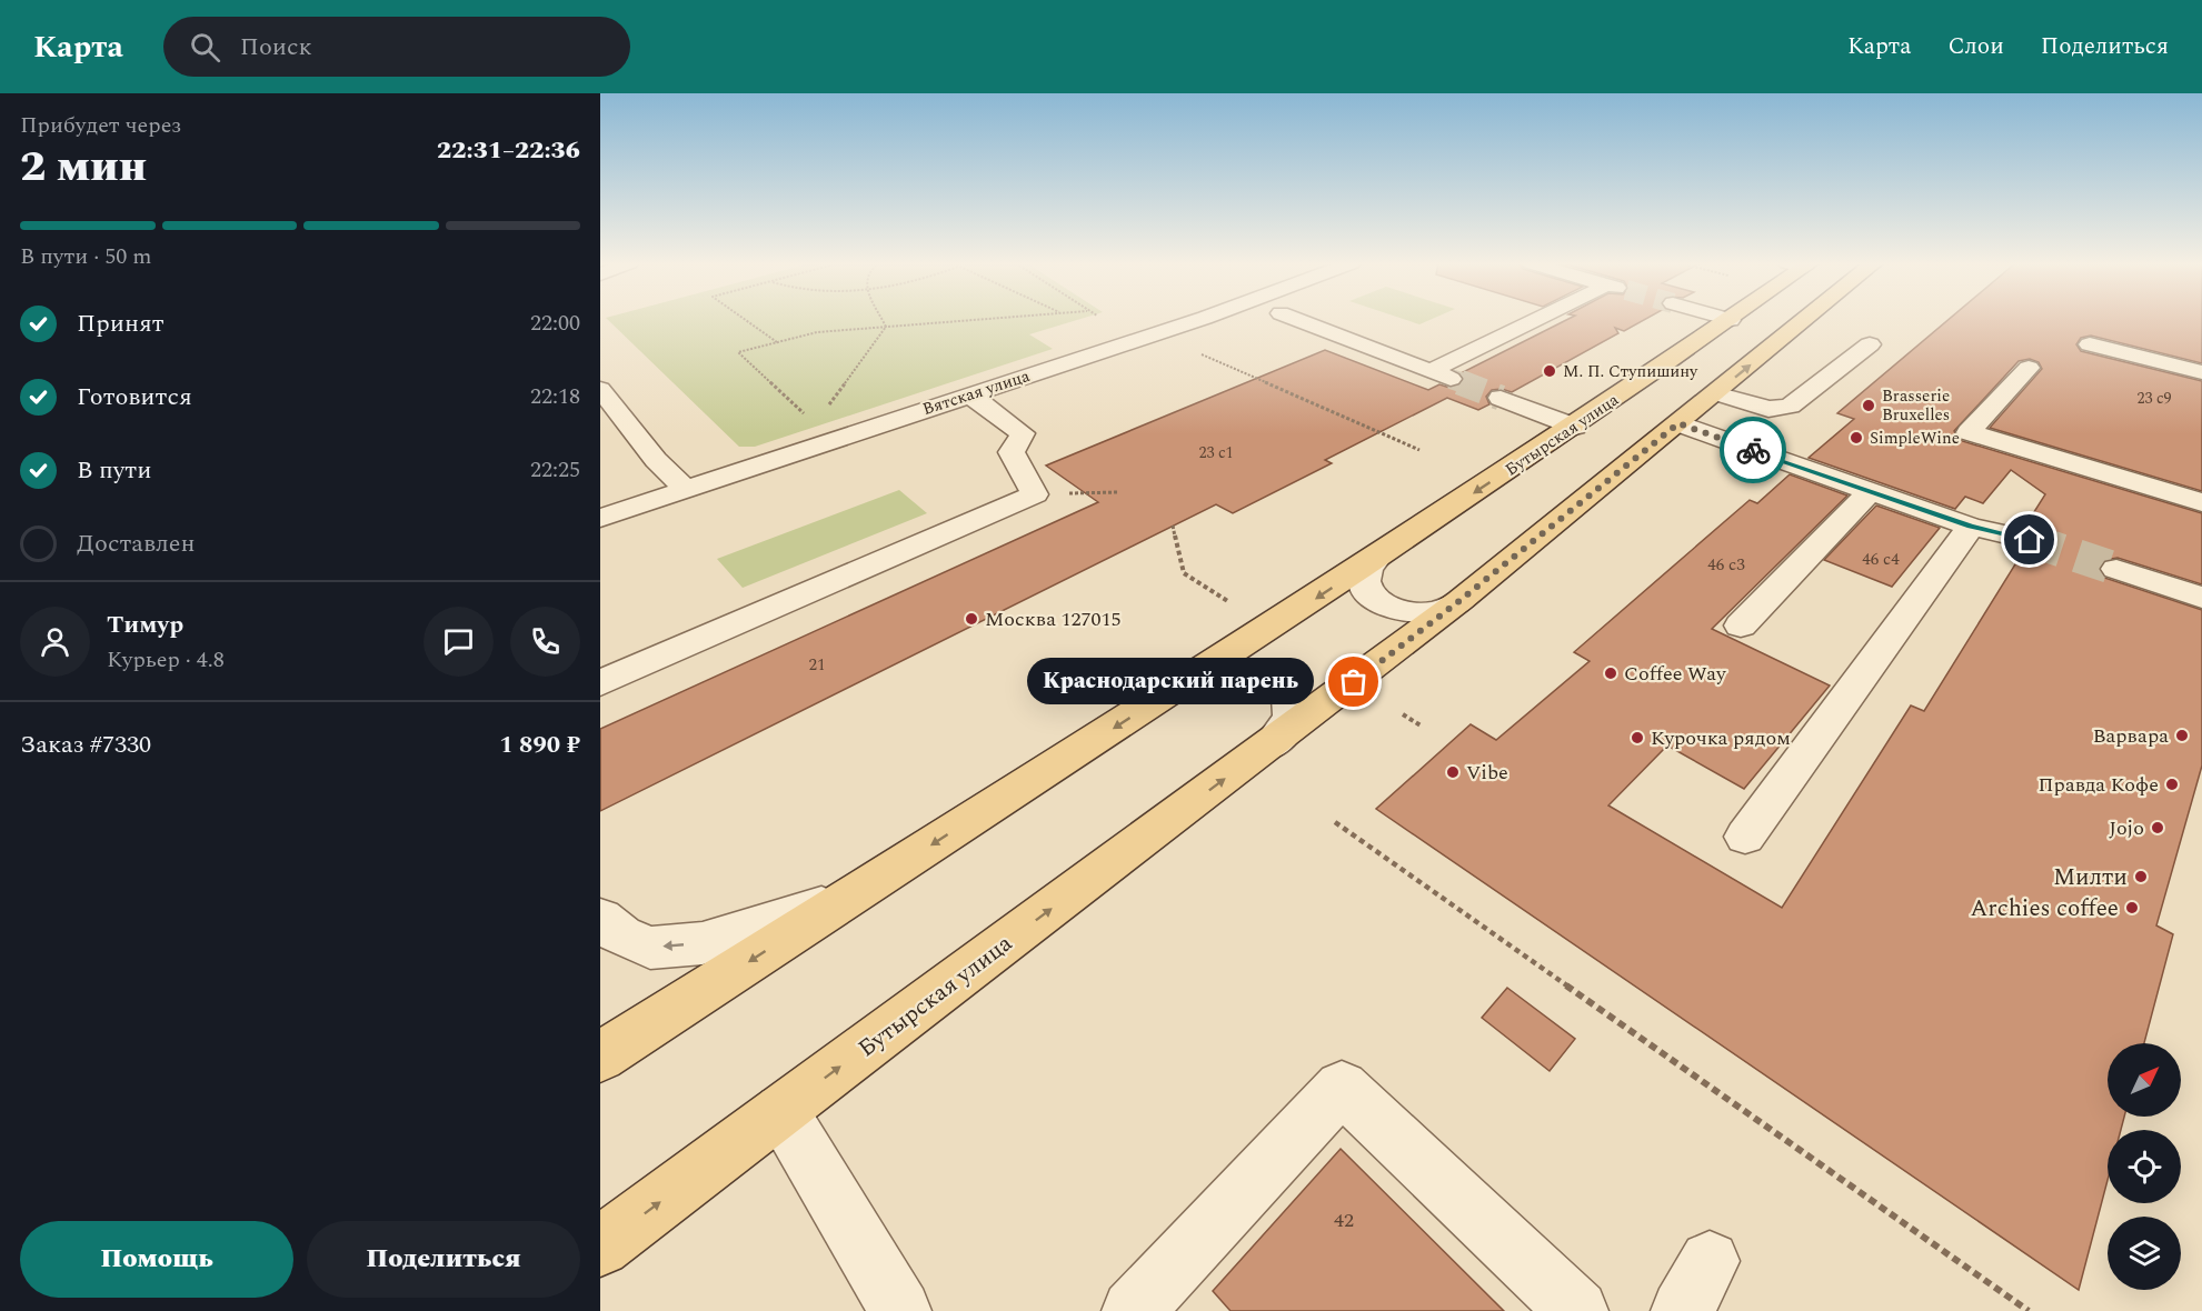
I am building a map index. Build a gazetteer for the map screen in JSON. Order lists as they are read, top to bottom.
{
  "streets": {
    "main road": ["Бутырская улица"],
    "street": ["Вятская улица"]
  },
  "places": [
    "М. П. Ступишину",
    "Brasserie Bruxelles",
    "SimpleWine",
    "Москва 127015",
    "Coffee Way",
    "Краснодарский парень",
    "Варвара",
    "Курочка рядом",
    "Vibe",
    "Правда Кофе",
    "Jojo",
    "Милти",
    "Archies coffee"
  ],
  "house_numbers": [
    "23 с9",
    "23 с1",
    "46 с4",
    "46 с3",
    "21",
    "42"
  ],
  "north": "top right",
  "page": {
    "header": "Карта",
    "search": "Поиск",
    "nav": ["Карта", "Слои", "Поделиться"],
    "heading": ["2 мин", "Прибудет через", "22:31–22:36"],
    "panel": [
      "Тимур",
      "Курьер · 4.8",
      "Заказ #7330",
      "1 890 ₽"
    ],
    "bar": "В пути · 50 m",
    "list": [
      ["Принят", "22:00"],
      ["Готовится", "22:18"],
      ["В пути", "22:25"],
      "Доставлен"
    ],
    "bubble": "Краснодарский парень",
    "buttons": ["Помощь", "Поделиться"]
  }
}
